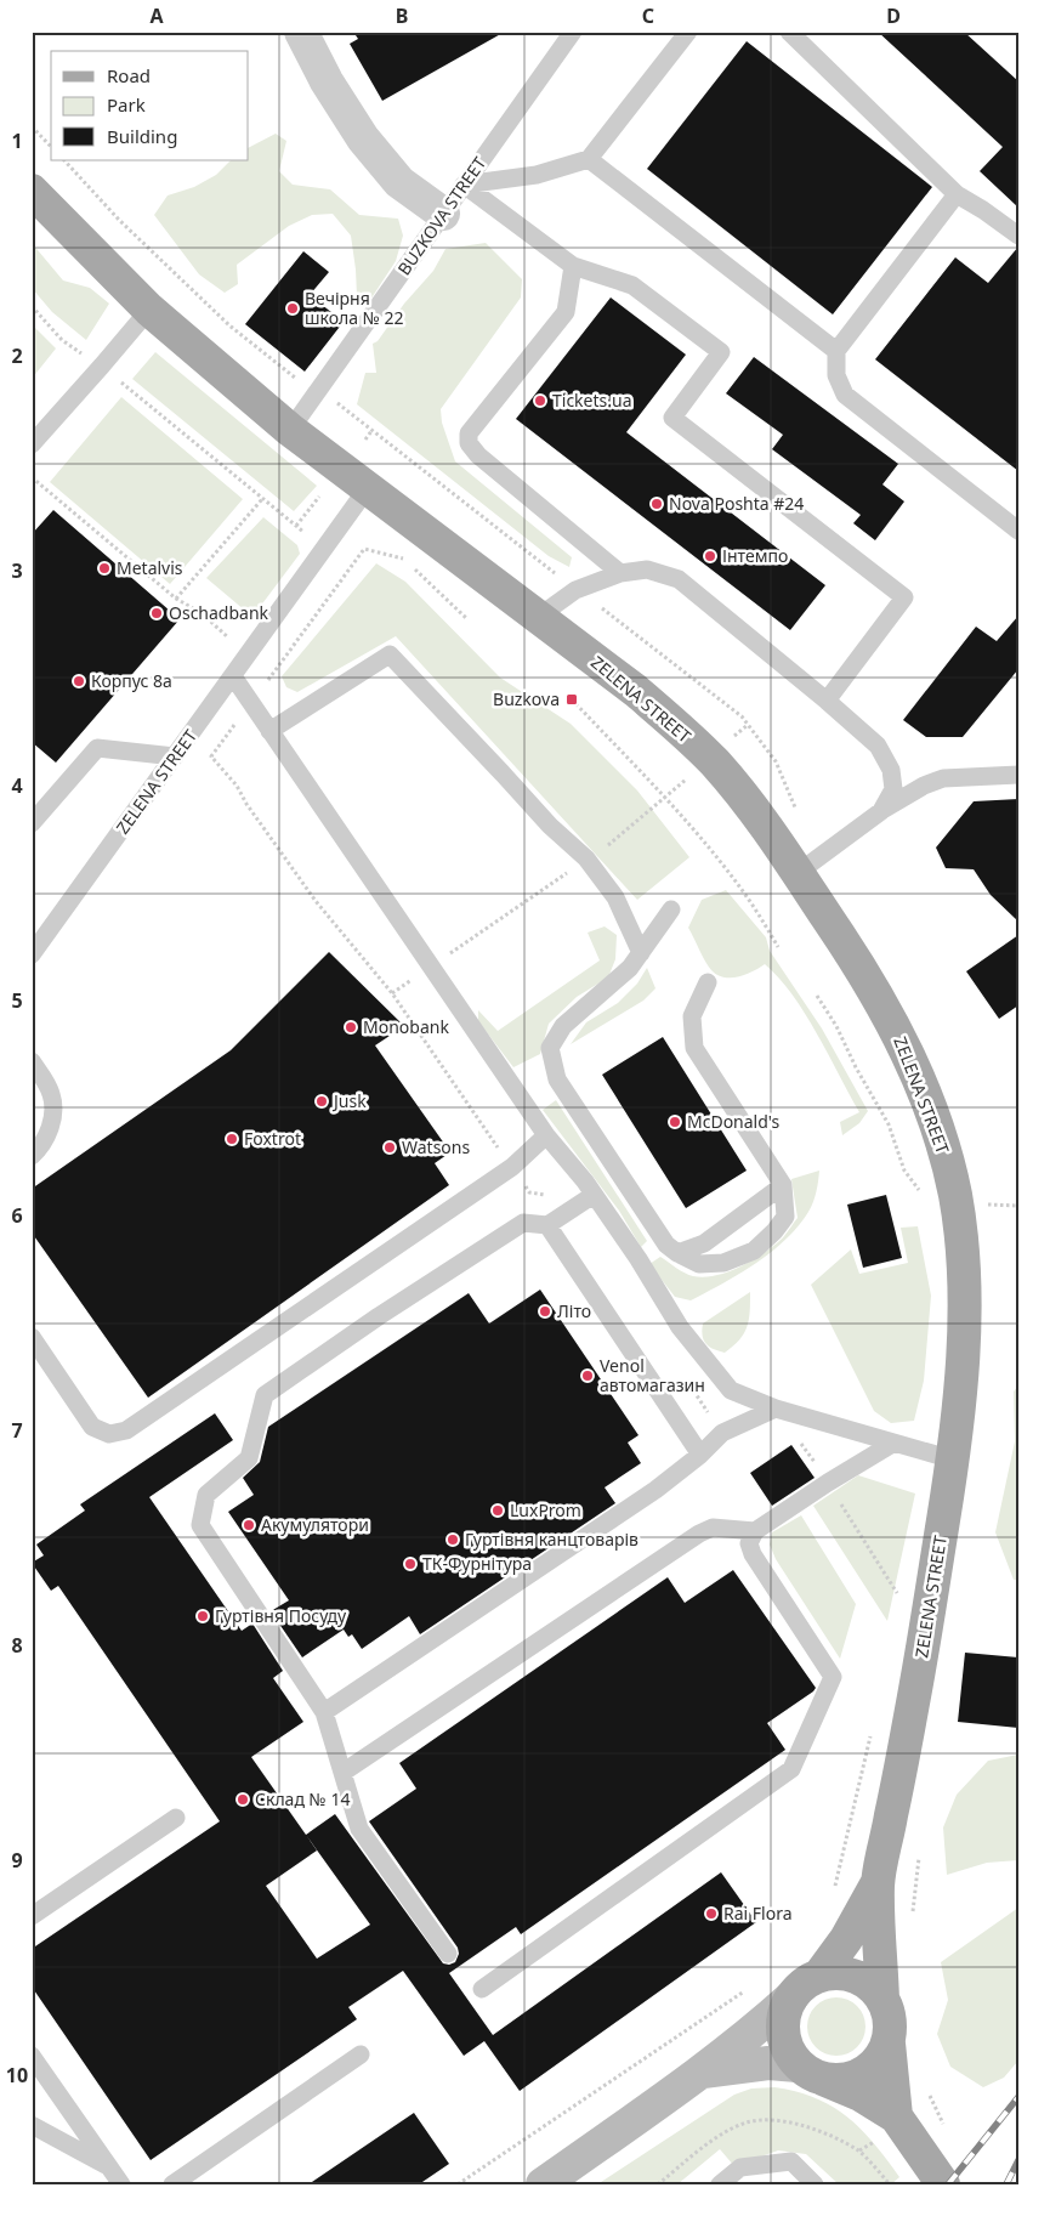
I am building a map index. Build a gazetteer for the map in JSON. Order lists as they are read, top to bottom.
{
  "streets": {
    "main road": ["ZELENA STREET"],
    "lane": ["BUZKOVA STREET"]
  },
  "crossings": [
    ["BUZKOVA STREET", "ZELENA STREET"]
  ],
  "places": {
    "other": [
      "Вечірня школа № 22",
      "Tickets.ua",
      "Nova Poshta #24",
      "Інтемпо",
      "Metalvis",
      "Oschadbank",
      "Корпус 8а",
      "Monobank",
      "Jusk",
      "McDonald's",
      "Foxtrot",
      "Watsons",
      "Літо",
      "Venol автомагазин",
      "LuxProm",
      "Акумулятори",
      "Гуртівня канцтоварів",
      "ТК-Фурнітура",
      "Гуртівня Посуду",
      "Склад № 14",
      "Rai Flora"
    ],
    "transit": ["Buzkova"]
  },
  "legend": ["Road", "Park", "Building"],
  "grid": {
    "columns": [
      "A",
      "B",
      "C",
      "D"
    ],
    "rows": [
      "1",
      "2",
      "3",
      "4",
      "5",
      "6",
      "7",
      "8",
      "9",
      "10"
    ]
  }
}
